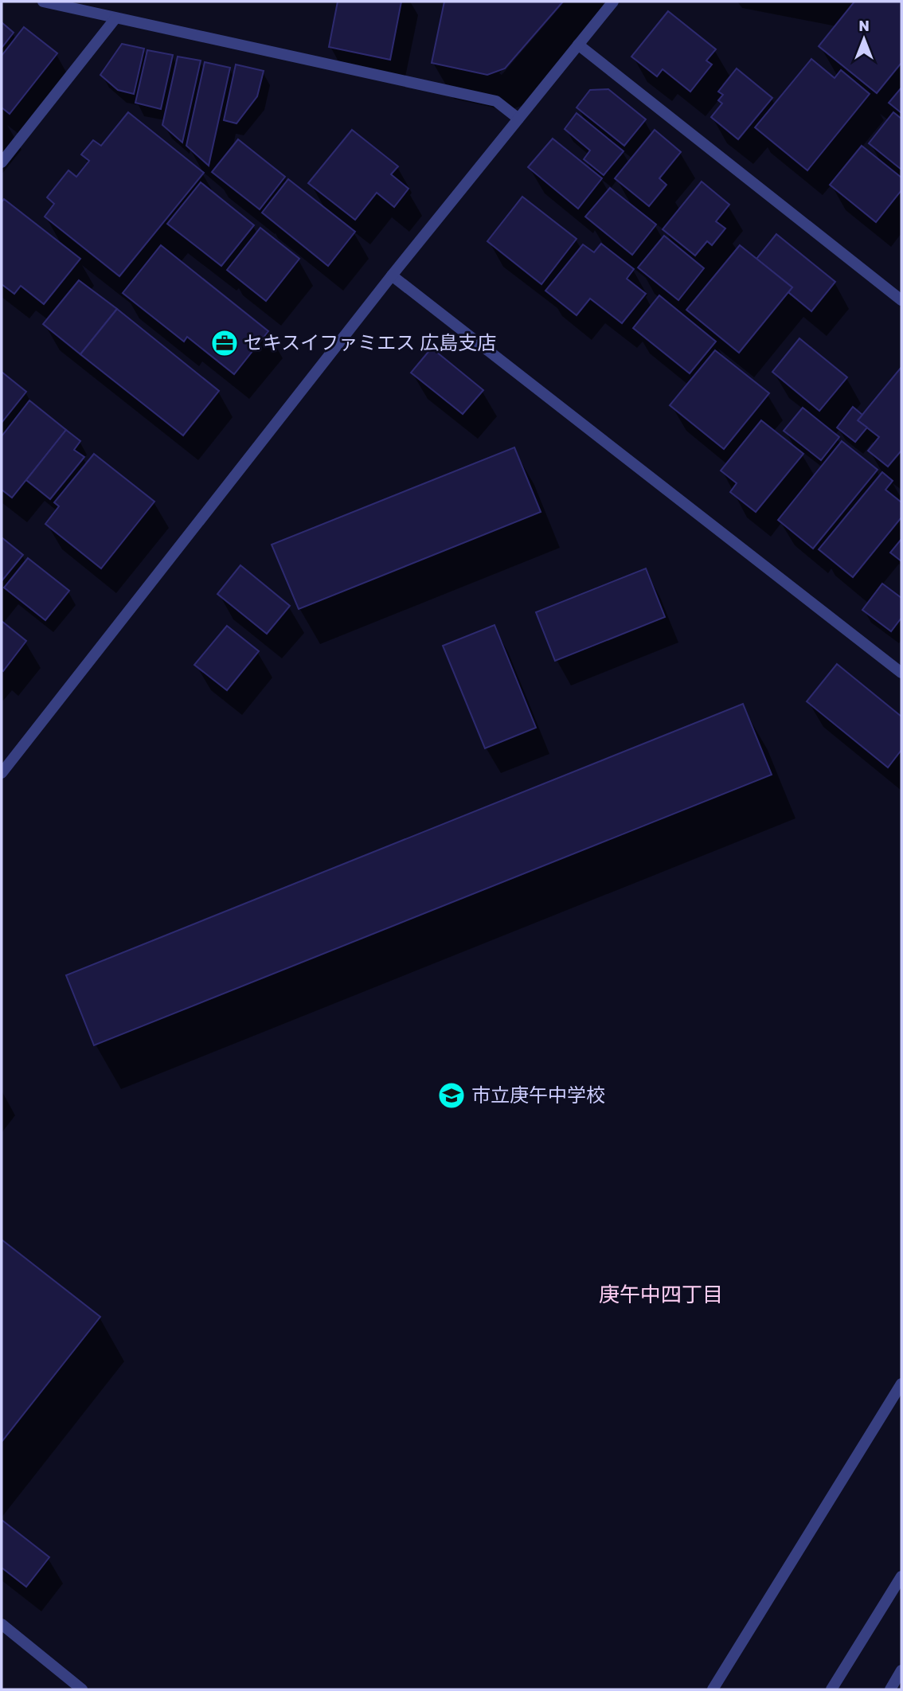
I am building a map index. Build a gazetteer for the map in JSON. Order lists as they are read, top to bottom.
{
  "districts": ["庚午中四丁目"],
  "places": {
    "office": ["セキスイファミエス 広島支店"],
    "school or university": ["市立庚午中学校"]
  },
  "north": "top"
}
